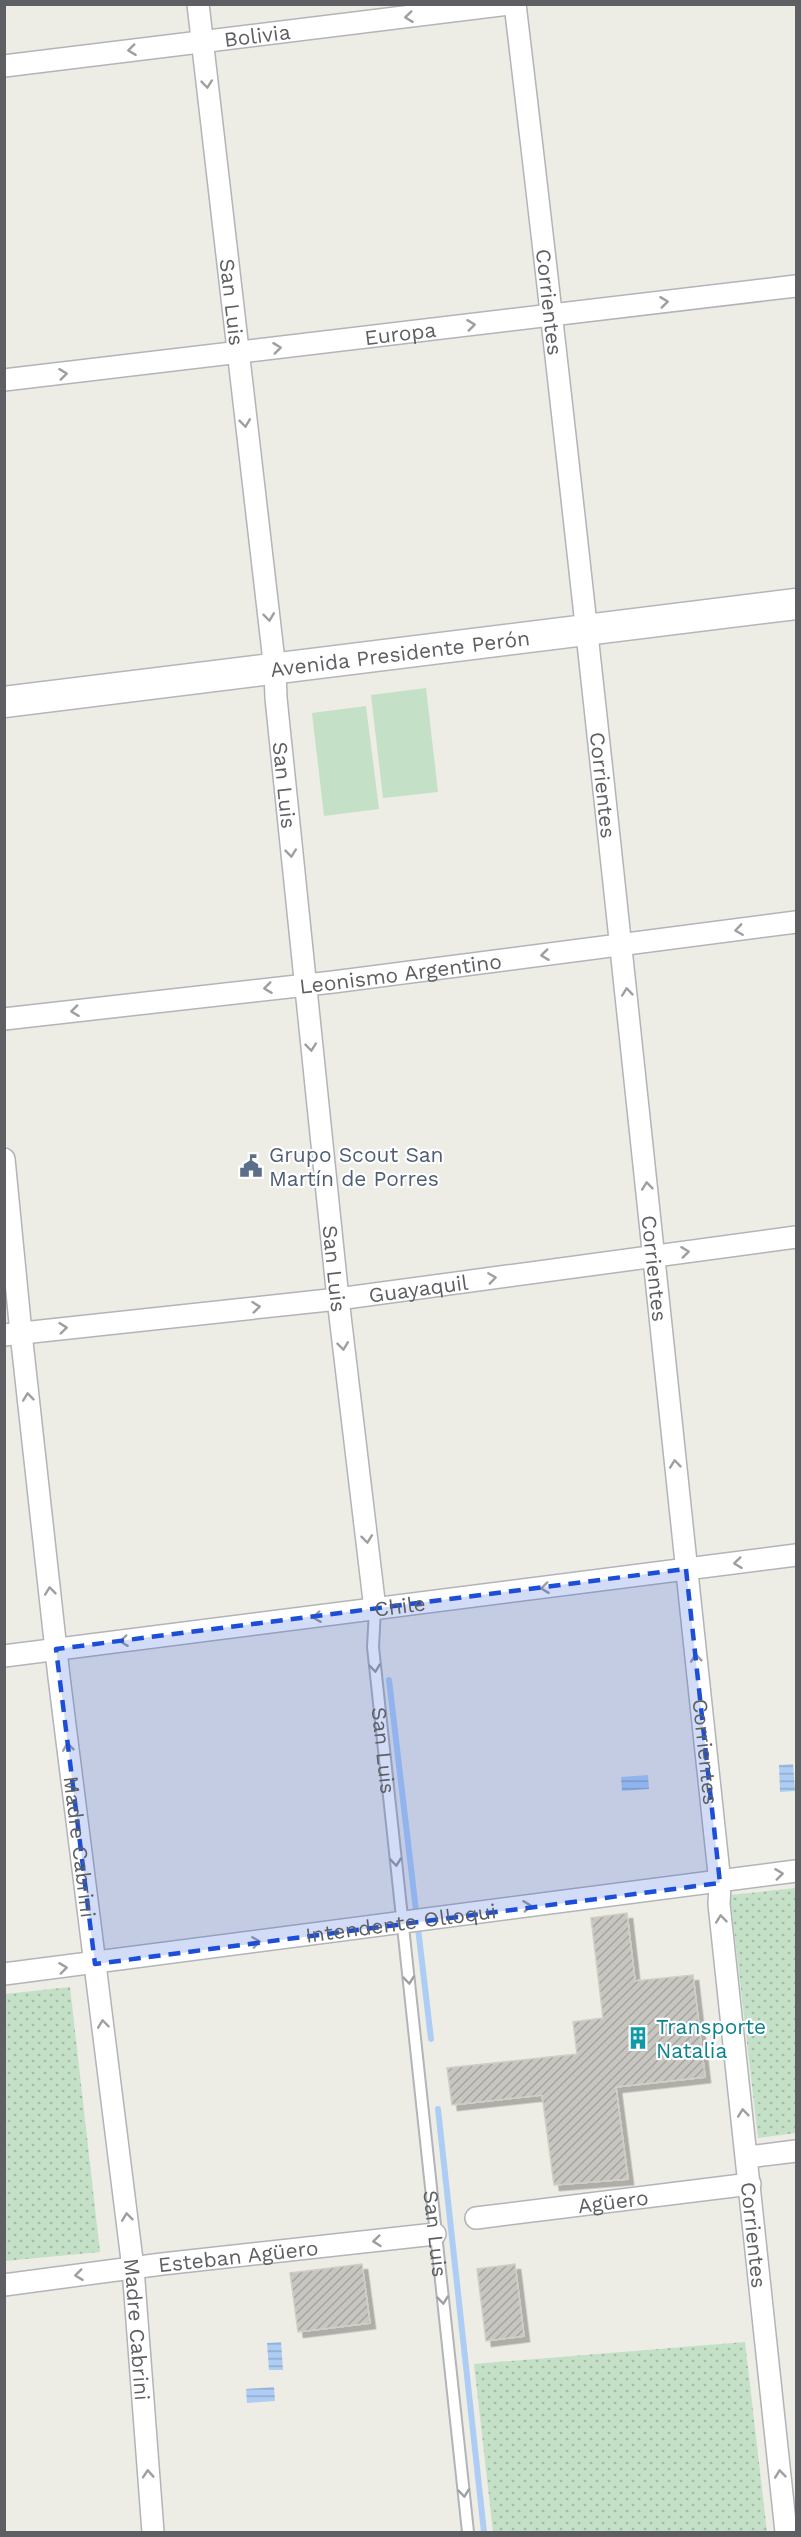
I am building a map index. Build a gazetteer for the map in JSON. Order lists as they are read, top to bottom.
{
  "streets": {
    "main road": ["Avenida Presidente Perón"],
    "street": [
      "Bolivia",
      "San Luis",
      "Corrientes",
      "Europa",
      "Leonismo Argentino",
      "Guayaquil",
      "Chile",
      "Madre Cabrini",
      "Intendente Olloqui",
      "Agüero",
      "Esteban Agüero"
    ]
  },
  "crossings": [
    ["Bolivia", "San Luis"],
    ["San Luis", "Europa"],
    ["San Luis", "Avenida Presidente Perón"],
    ["San Luis", "Leonismo Argentino"],
    ["San Luis", "Guayaquil"],
    ["San Luis", "Chile"],
    ["San Luis", "Intendente Olloqui"],
    ["San Luis", "Esteban Agüero"],
    ["Corrientes", "Europa"],
    ["Corrientes", "Avenida Presidente Perón"],
    ["Corrientes", "Leonismo Argentino"],
    ["Corrientes", "Guayaquil"],
    ["Corrientes", "Chile"],
    ["Corrientes", "Intendente Olloqui"],
    ["Corrientes", "Agüero"],
    ["Guayaquil", "Madre Cabrini"],
    ["Chile", "Madre Cabrini"],
    ["Madre Cabrini", "Intendente Olloqui"],
    ["Madre Cabrini", "Esteban Agüero"]
  ],
  "one_way": [
    "Bolivia",
    "San Luis",
    "Corrientes",
    "Europa",
    "Leonismo Argentino",
    "Guayaquil",
    "Chile",
    "Madre Cabrini",
    "Intendente Olloqui",
    "Esteban Agüero"
  ],
  "places": {
    "public building": ["Grupo Scout San Martín de Porres"],
    "building": ["Transporte Natalia"]
  }
}
